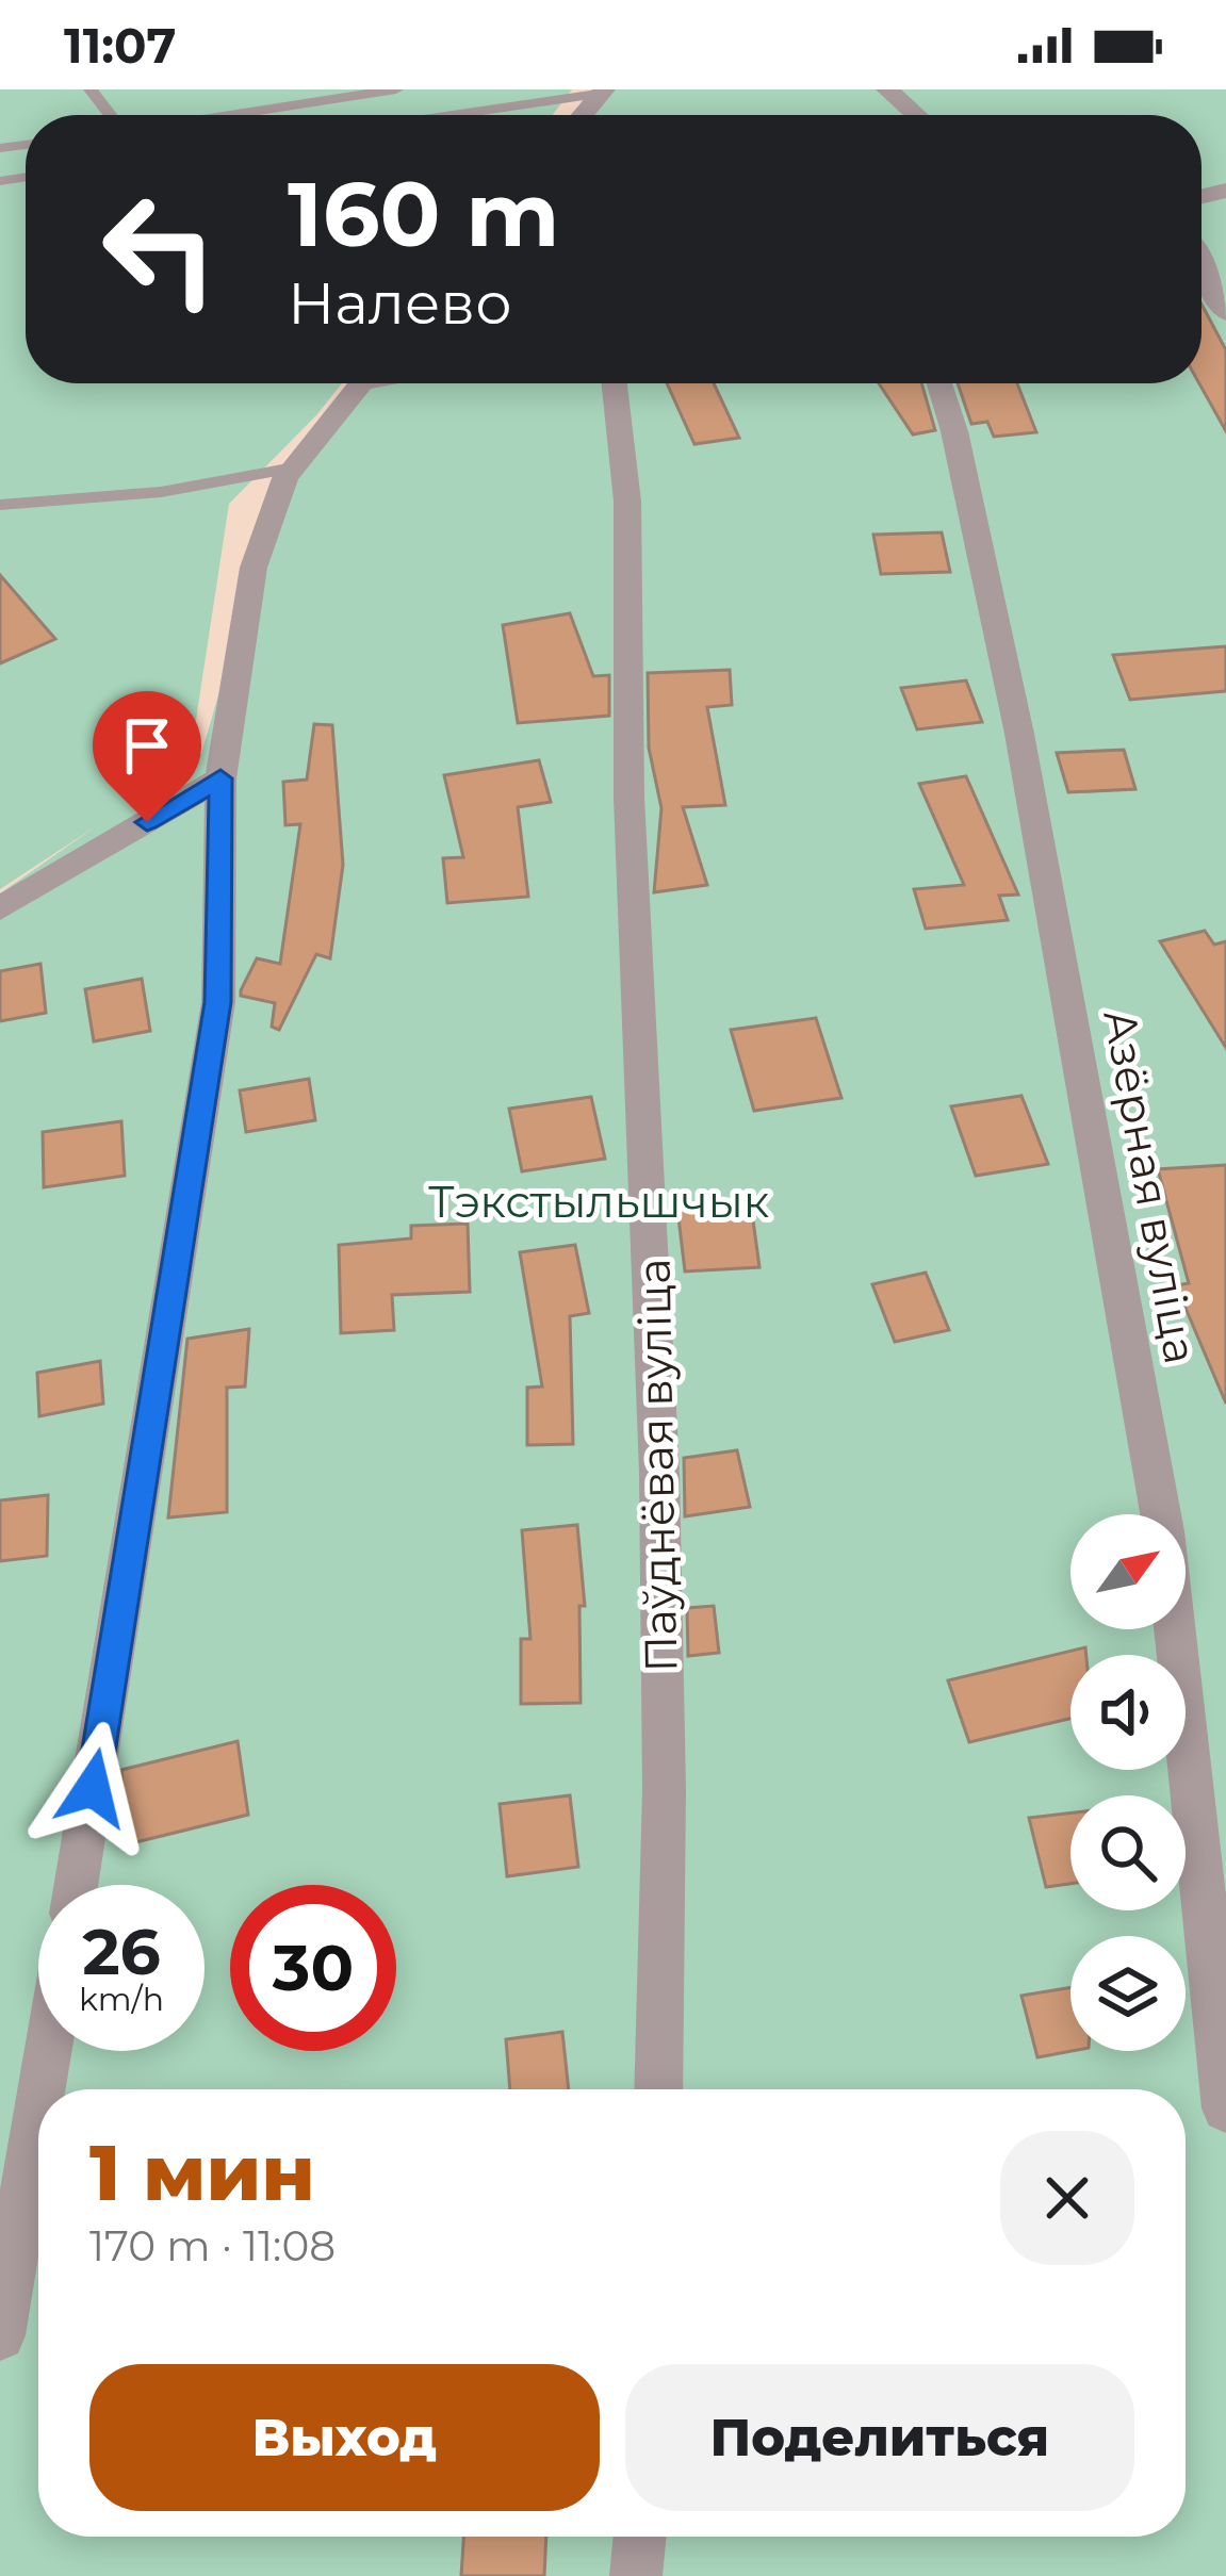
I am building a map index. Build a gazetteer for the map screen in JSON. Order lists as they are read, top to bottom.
{
  "streets": {
    "street": ["Азёрная вуліца", "Паўднёвая вуліца"]
  },
  "parks": ["Тэкстыльшчык"],
  "north": "top right",
  "page": {
    "status": "11:07",
    "turn": ["160 m", "Налево"],
    "speed": "26 km/h",
    "limit": "30",
    "heading": ["1 мин", "170 m · 11:08"],
    "buttons": ["Выход", "Поделиться"]
  }
}
